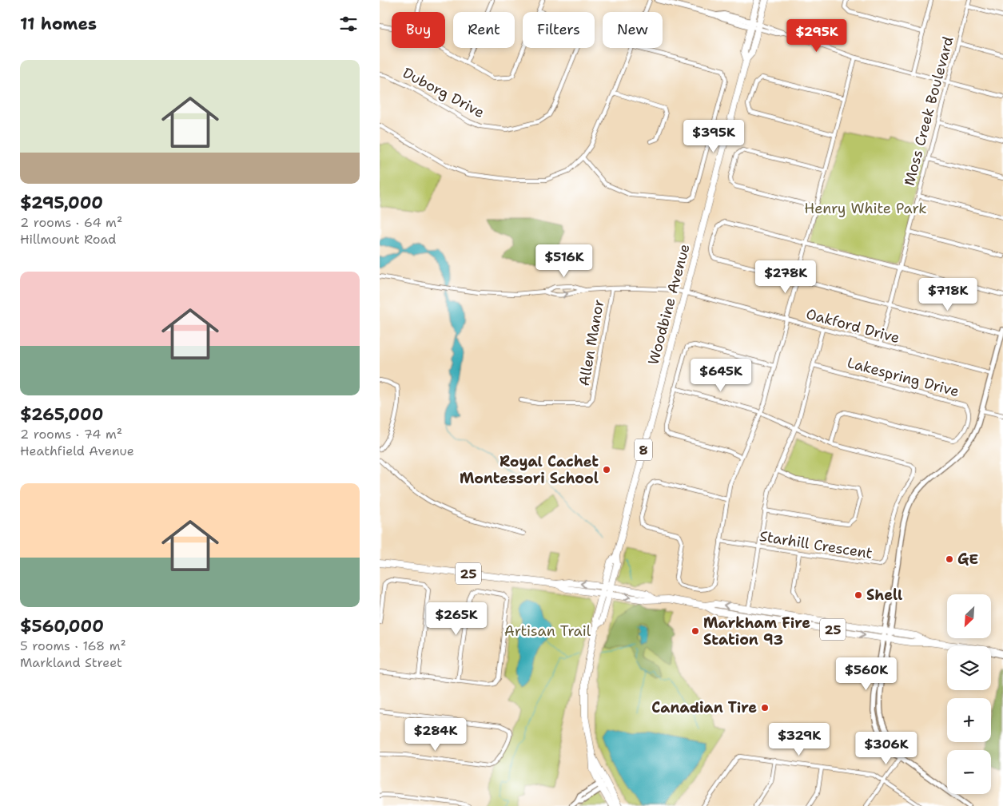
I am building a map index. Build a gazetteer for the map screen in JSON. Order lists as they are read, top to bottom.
{
  "streets": {
    "main road": ["Woodbine Avenue", "8", "25"],
    "street": [
      "Duborg Drive",
      "Moss Creek Boulevard",
      "Oakford Drive",
      "Allen Manor",
      "Lakespring Drive",
      "Starhill Crescent"
    ]
  },
  "crossings": [
    ["Moss Creek Boulevard", "Oakford Drive"],
    ["Woodbine Avenue", "Oakford Drive"],
    ["Woodbine Avenue", "25"],
    ["Oakford Drive", "Allen Manor"],
    ["Lakespring Drive", "Starhill Crescent"]
  ],
  "parks": ["Henry White Park", "Artisan Trail"],
  "places": [
    "Royal Cachet Montessori School",
    "GE",
    "Shell",
    "Markham Fire Station 93",
    "Canadian Tire"
  ],
  "north": "bottom left",
  "page": {
    "heading": "11 homes",
    "chip": [
      "Buy",
      "Rent",
      "Filters",
      "New"
    ],
    "price": [
      "$295K",
      "$395K",
      "$516K",
      "$278K",
      "$718K",
      "$645K",
      "$265K",
      "$560K",
      "$284K",
      "$329K",
      "$306K"
    ],
    "list": [
      {
        "name": "$295,000",
        "note": "2 rooms · 64 m² · Hillmount Road"
      },
      {
        "name": "$265,000",
        "note": "2 rooms · 74 m² · Heathfield Avenue"
      },
      {
        "name": "$560,000",
        "note": "5 rooms · 168 m² · Markland Street"
      }
    ],
    "map_buttons": ["+", "−"]
  }
}
